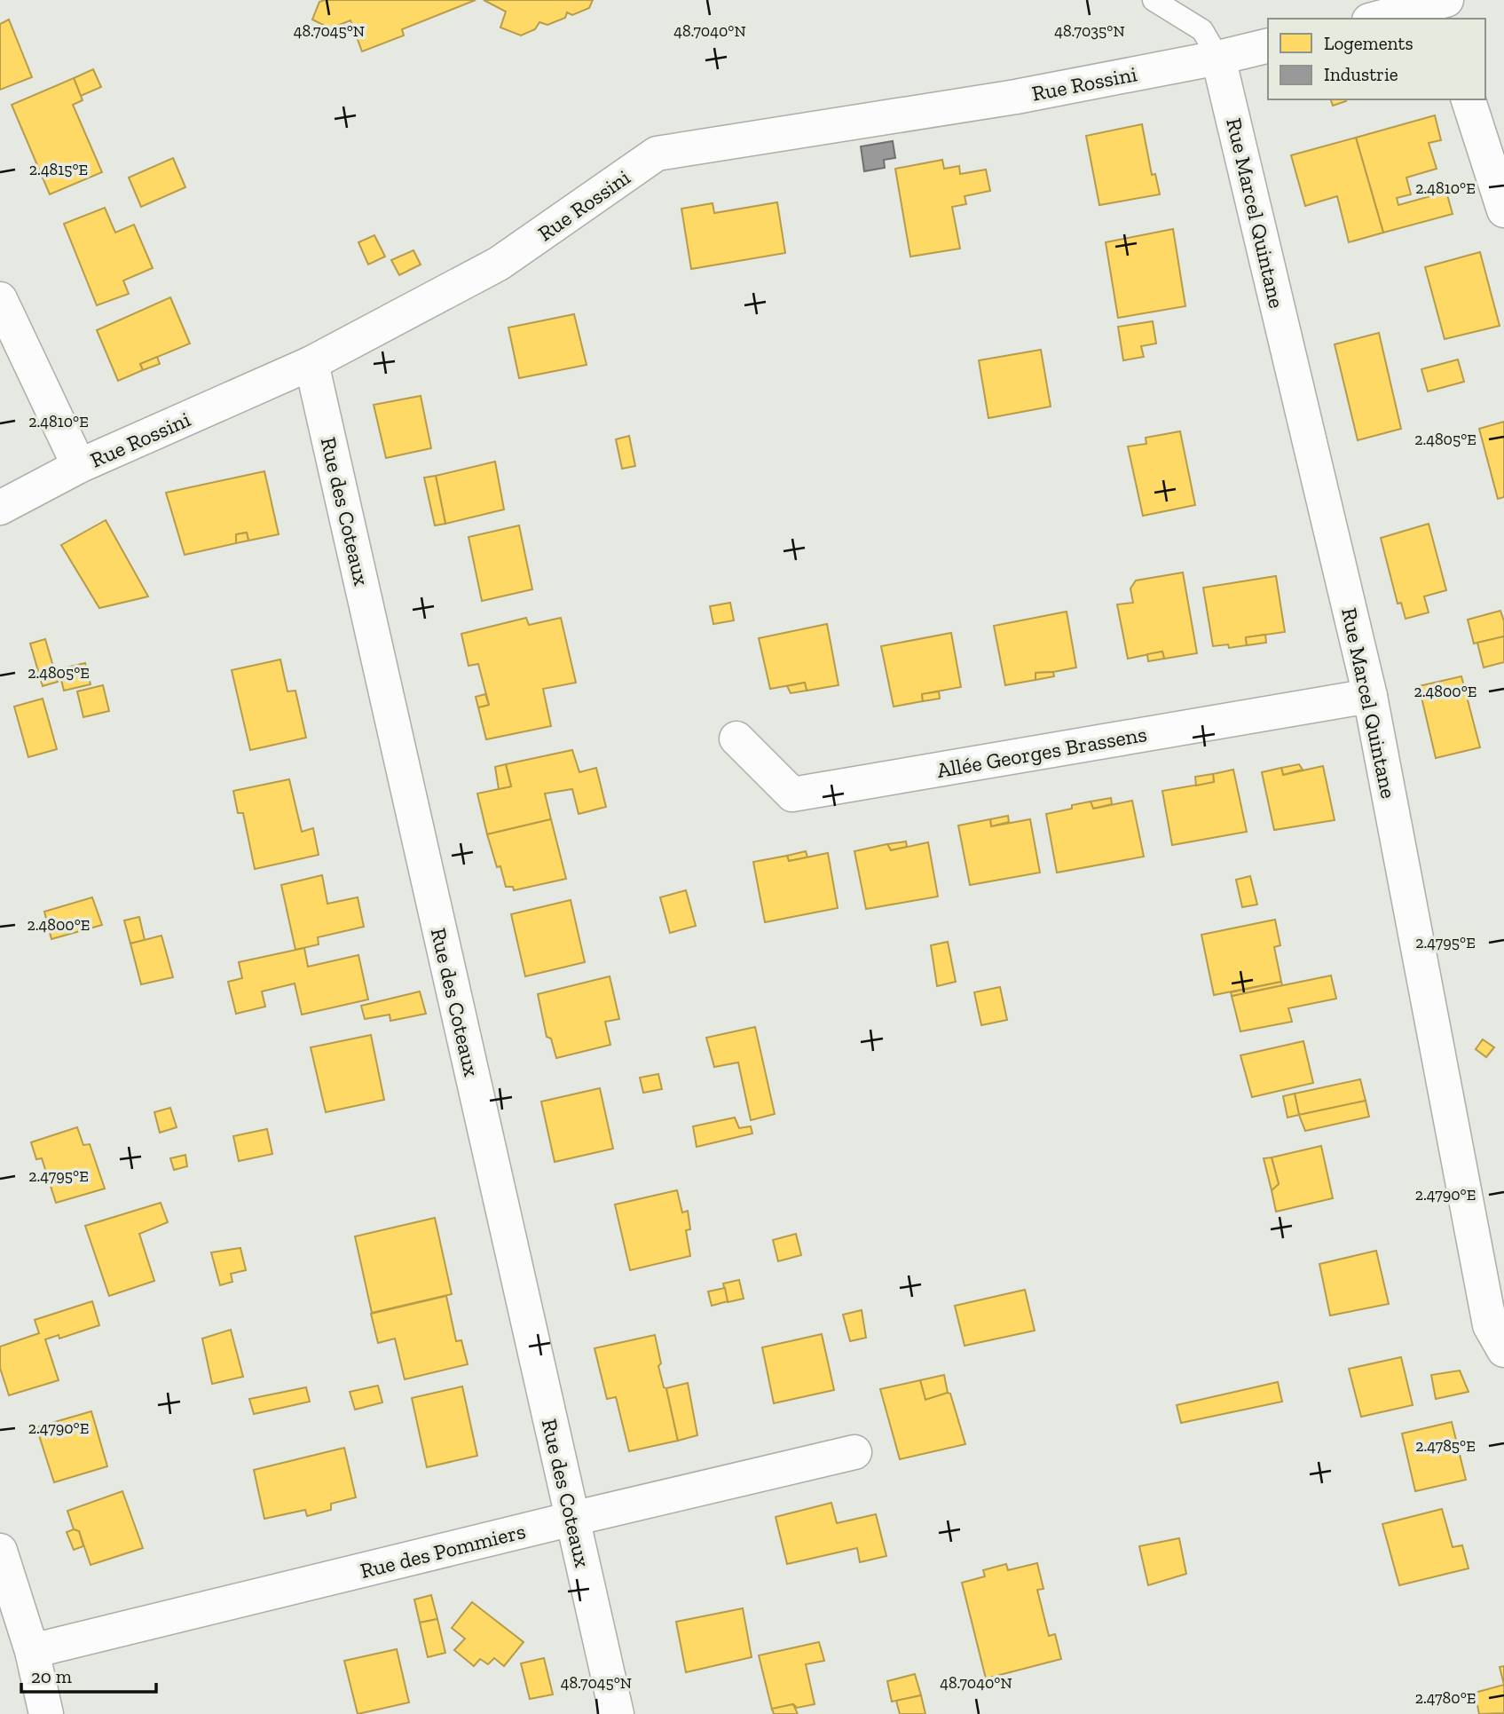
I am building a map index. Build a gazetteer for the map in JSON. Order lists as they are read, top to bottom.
{
  "streets": {
    "street": [
      "Rue Rossini",
      "Rue Marcel Quintane",
      "Rue des Coteaux",
      "Allée Georges Brassens",
      "Rue des Pommiers"
    ]
  },
  "crossings": [
    ["Rue Rossini", "Rue Marcel Quintane"],
    ["Rue Rossini", "Rue des Coteaux"],
    ["Rue Marcel Quintane", "Allée Georges Brassens"],
    ["Rue des Coteaux", "Rue des Pommiers"]
  ],
  "legend": ["Logements", "Industrie"],
  "scale_bar": "20 m",
  "coordinates": [
    "48.7045°N",
    "48.7040°N",
    "48.7035°N",
    "2.4815°E",
    "2.4810°E",
    "2.4805°E",
    "2.4800°E",
    "2.4795°E",
    "2.4790°E",
    "2.4785°E",
    "2.4780°E"
  ]
}
